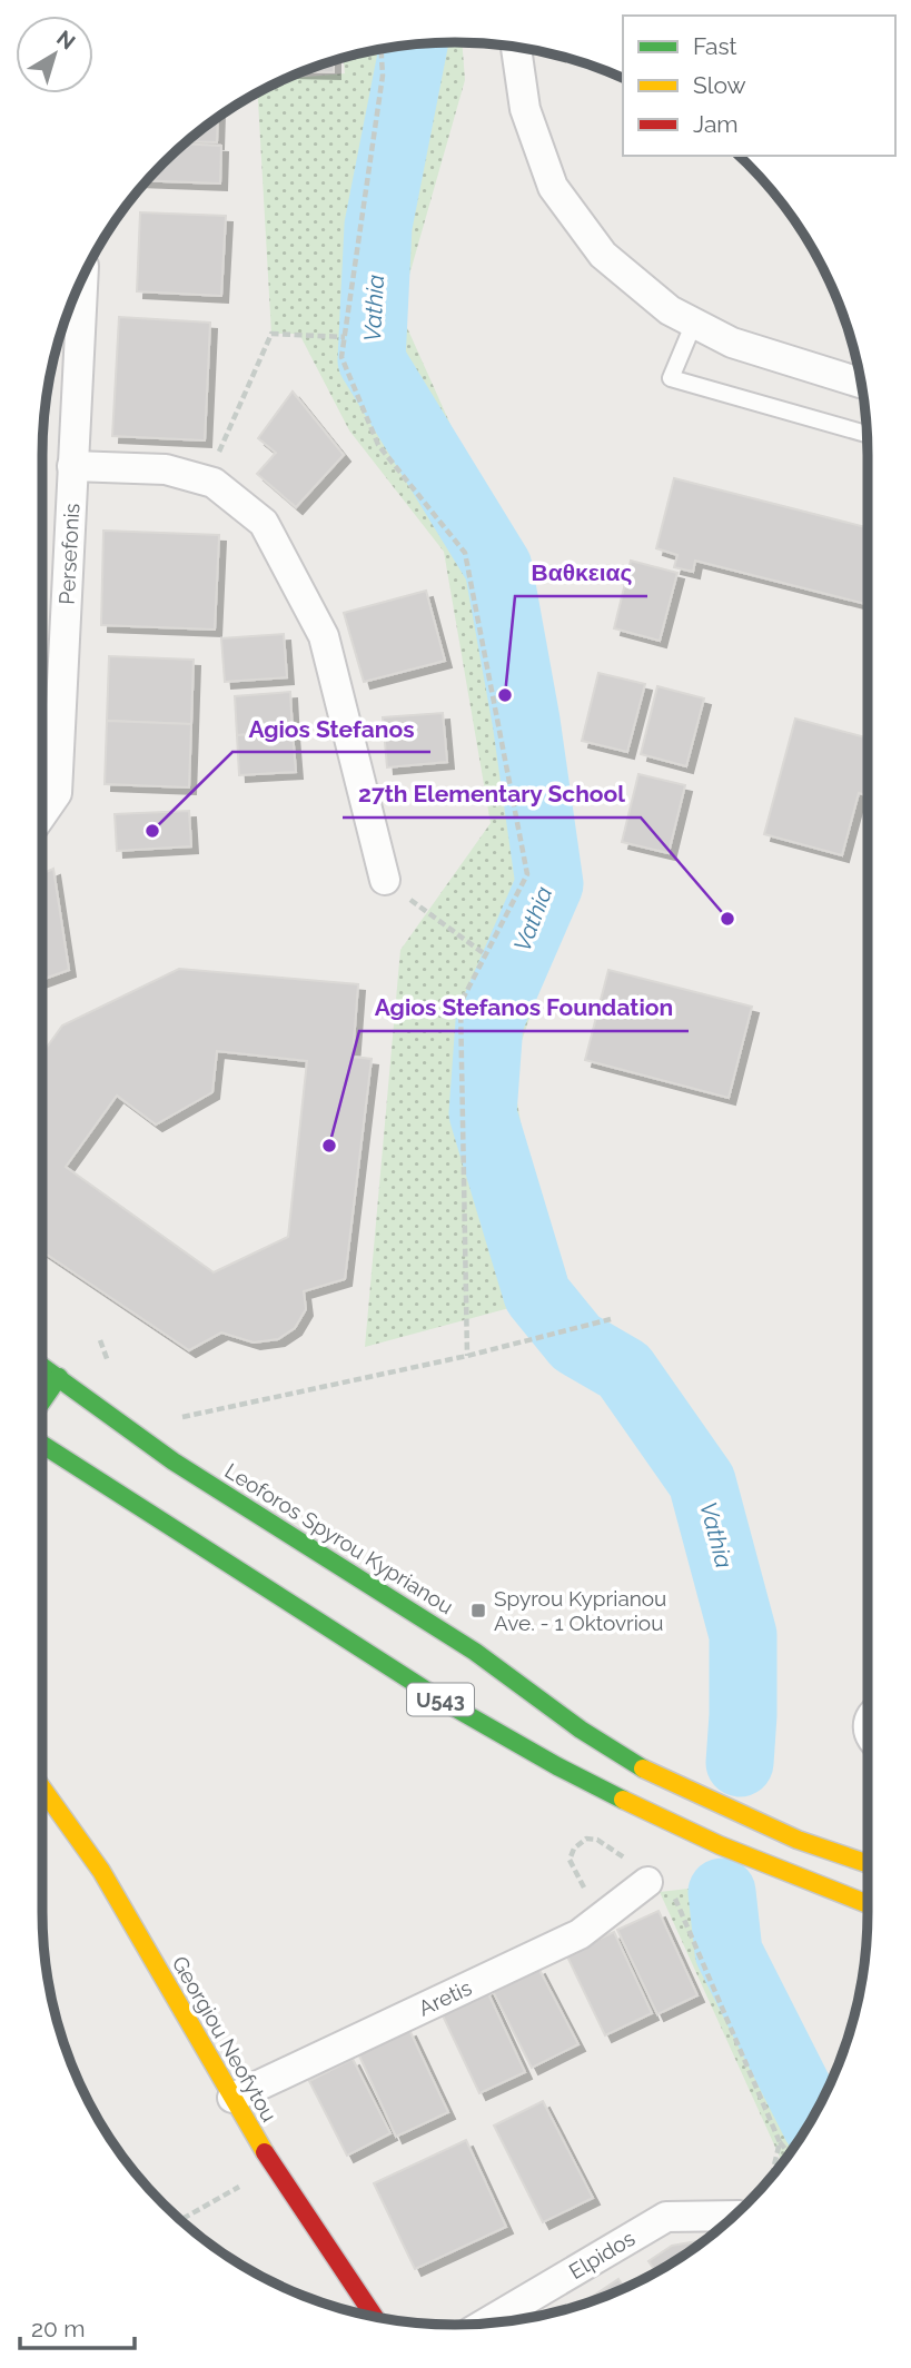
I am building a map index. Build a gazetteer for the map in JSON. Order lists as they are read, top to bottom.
{
  "streets": {
    "main road": ["Leoforos Spyrou Kyprianou", "U543", "Georgiou Neofytou"],
    "street": ["Persefonis", "Aretis", "Elpidos"]
  },
  "crossings": [
    ["Aretis", "Georgiou Neofytou"]
  ],
  "water": ["Vathia"],
  "places": {
    "other": [
      "Βαθκειας",
      "Agios Stefanos",
      "27th Elementary School",
      "Agios Stefanos Foundation"
    ],
    "transit": ["Spyrou Kyprianou Ave. - 1 Oktovriou"]
  },
  "legend": ["Fast", "Slow", "Jam"],
  "scale_bar": "20 m",
  "north": "top right"
}
